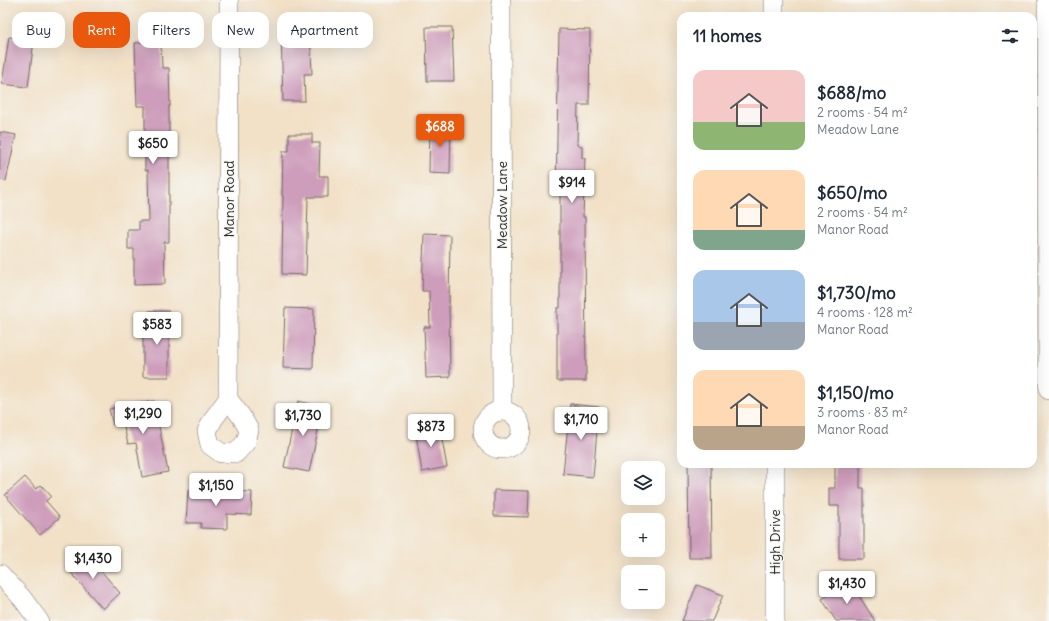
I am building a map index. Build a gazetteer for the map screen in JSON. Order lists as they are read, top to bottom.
{
  "streets": {
    "street": ["Manor Road", "Meadow Lane", "High Drive"]
  },
  "page": {
    "chip": [
      "Buy",
      "Rent",
      "Filters",
      "New",
      "Apartment"
    ],
    "heading": "11 homes",
    "list": [
      {
        "name": "$688/mo",
        "note": "2 rooms · 54 m² · Meadow Lane"
      },
      {
        "name": "$650/mo",
        "note": "2 rooms · 54 m² · Manor Road"
      },
      {
        "name": "$1,730/mo",
        "note": "4 rooms · 128 m² · Manor Road"
      },
      {
        "name": "$1,150/mo",
        "note": "3 rooms · 83 m² · Manor Road"
      }
    ],
    "price": [
      "$688",
      "$650",
      "$914",
      "$583",
      "$1,290",
      "$1,730",
      "$1,710",
      "$873",
      "$1,150",
      "$1,430",
      "$1,430"
    ],
    "map_buttons": ["+", "−"]
  }
}
